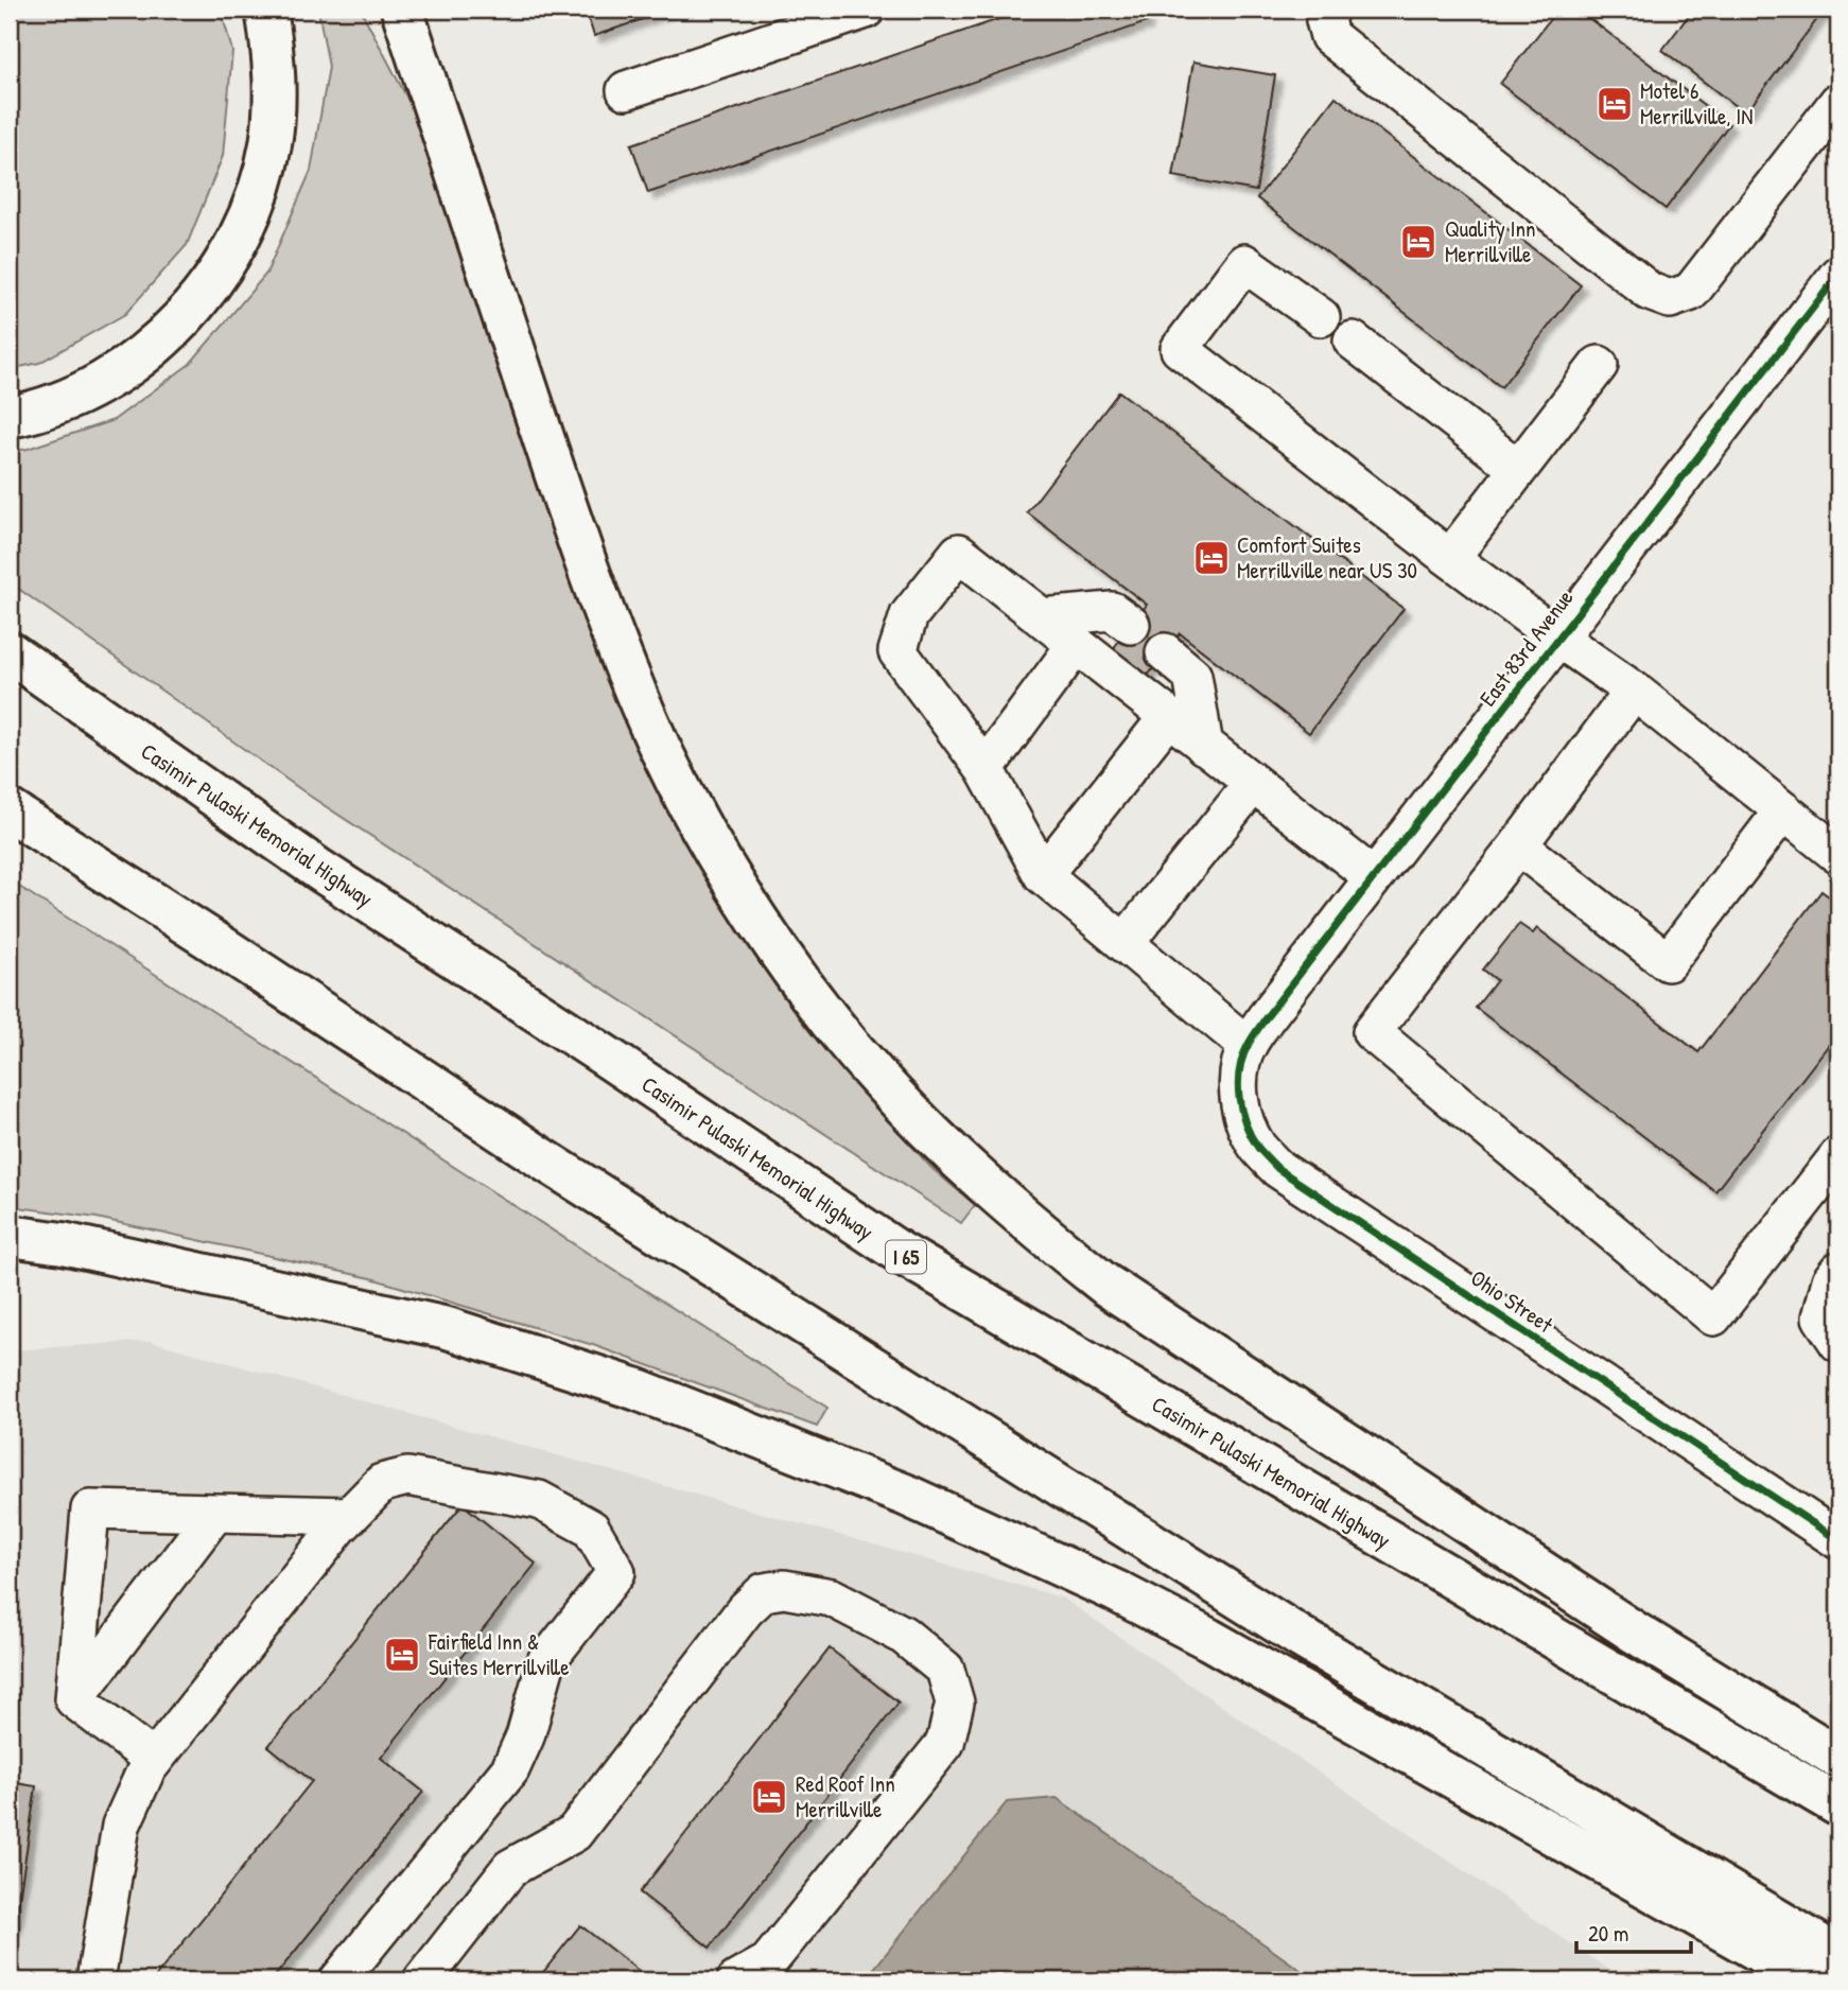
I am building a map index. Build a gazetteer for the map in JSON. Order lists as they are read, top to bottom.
{
  "streets": {
    "highway": ["Casimir Pulaski Memorial Highway", "I 65"],
    "street": ["East 83rd Avenue", "Ohio Street"]
  },
  "crossings": [
    ["East 83rd Avenue", "Ohio Street"]
  ],
  "places": {
    "hotel": [
      "Motel 6 Merrillville, IN",
      "Quality Inn Merrillville",
      "Comfort Suites Merrillville near US 30",
      "Fairfield Inn & Suites Merrillville",
      "Red Roof Inn Merrillville"
    ]
  },
  "scale_bar": "20 m"
}
